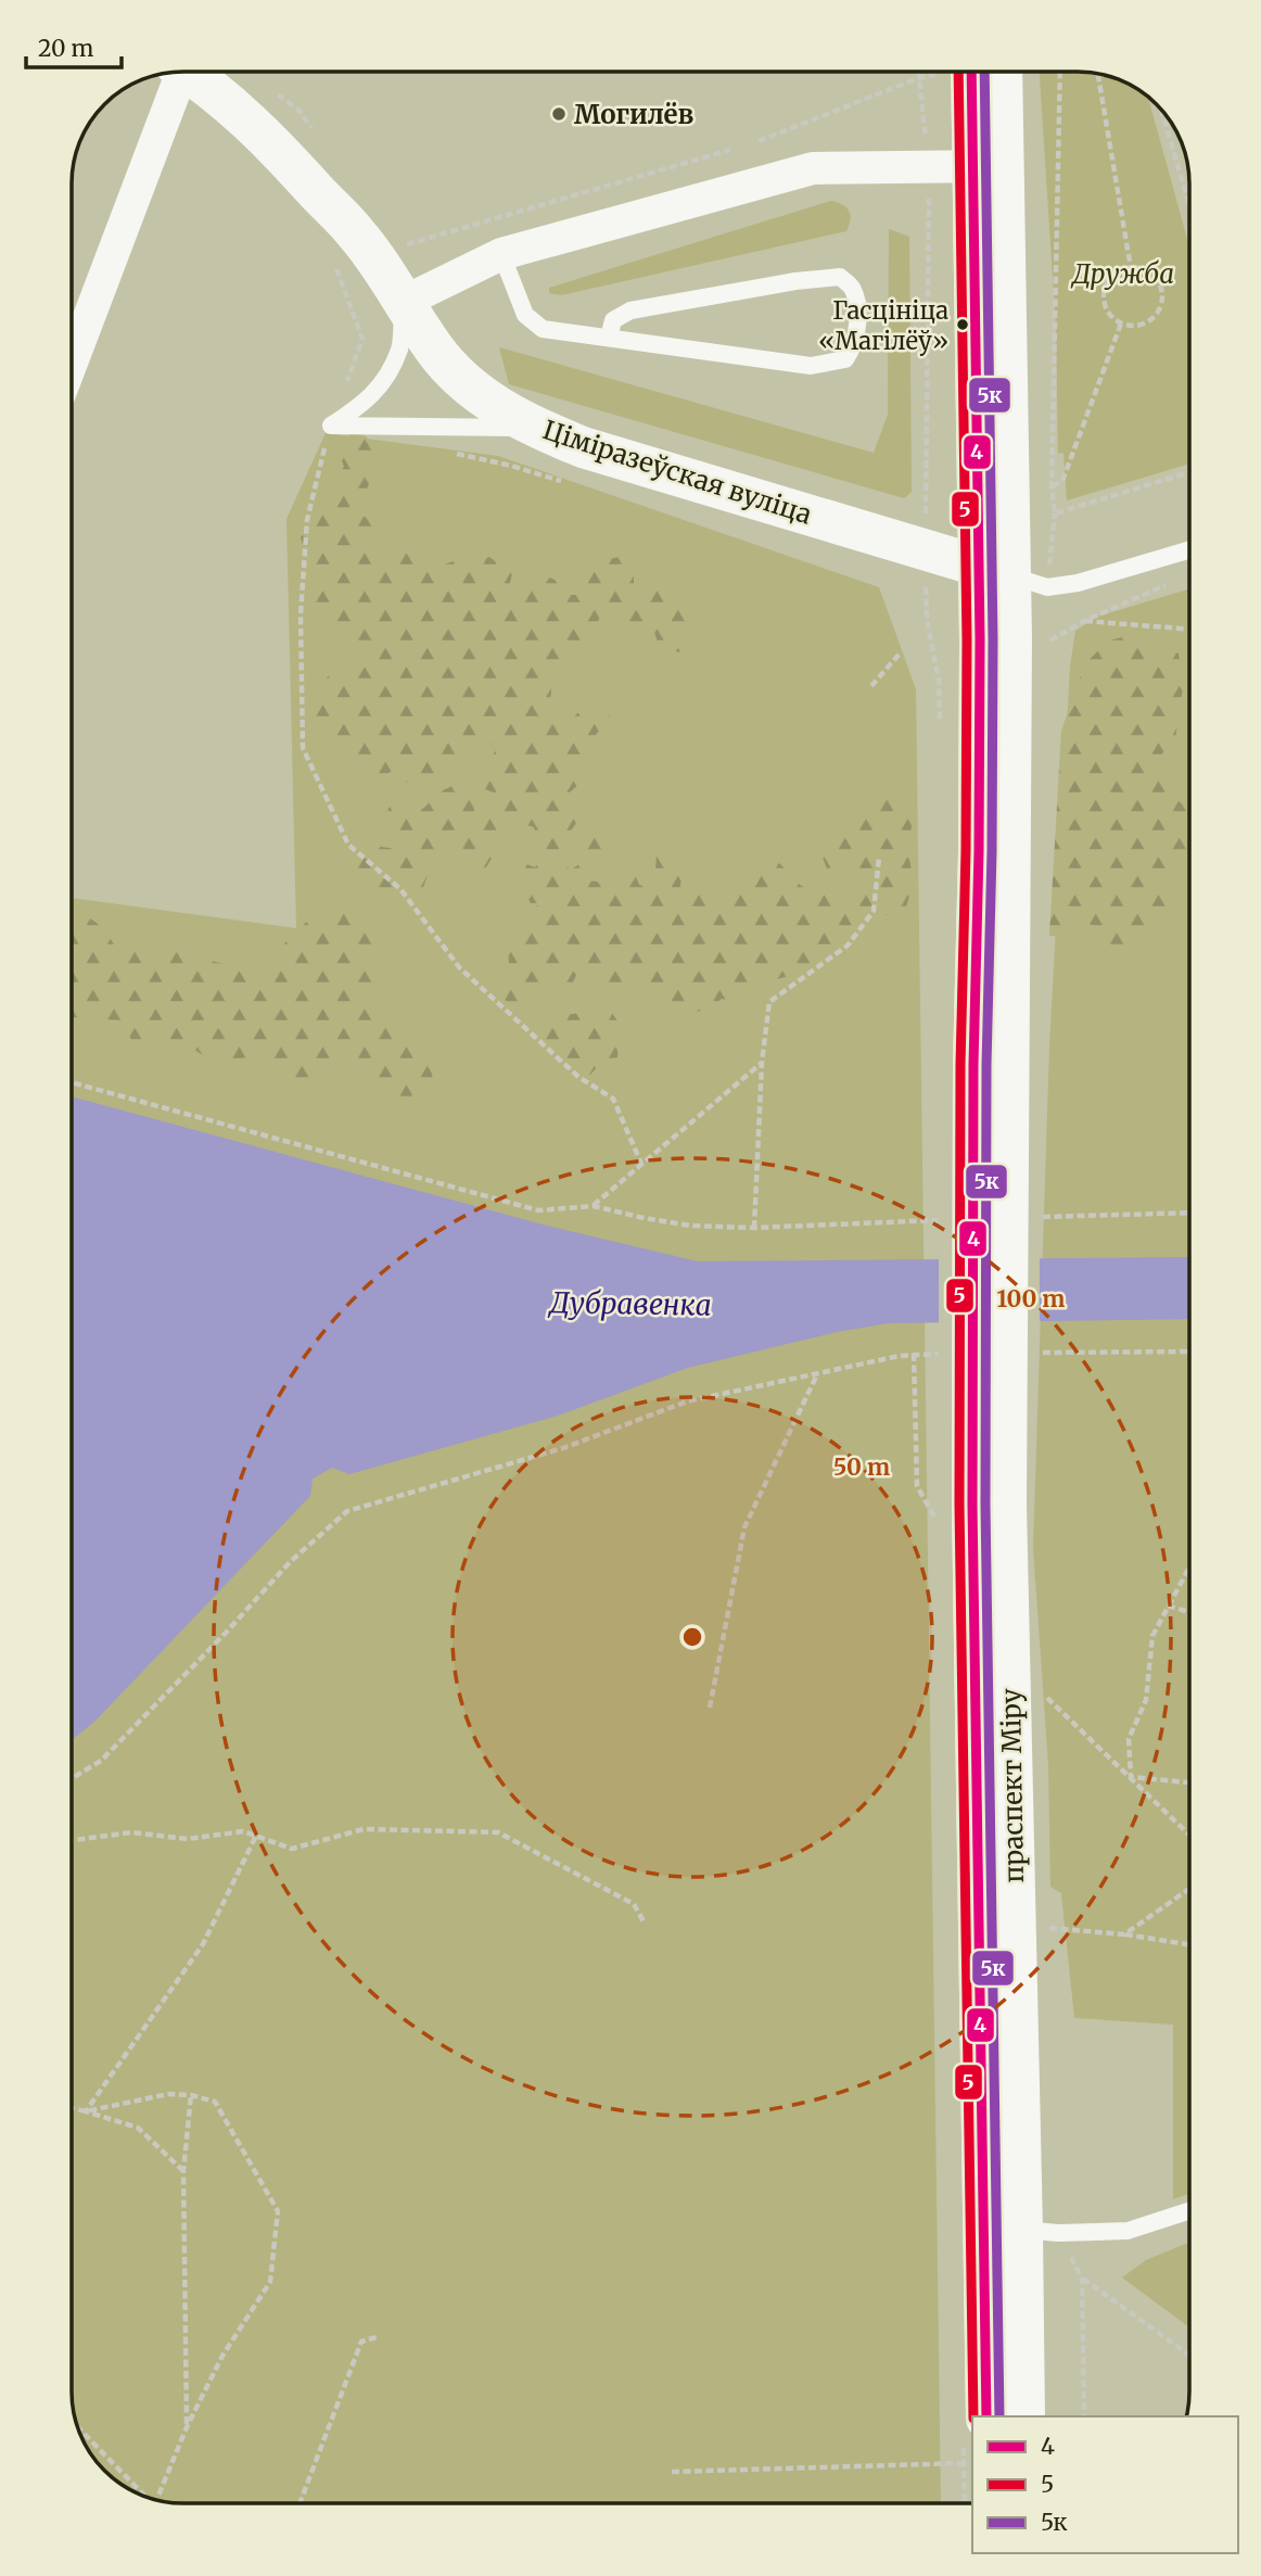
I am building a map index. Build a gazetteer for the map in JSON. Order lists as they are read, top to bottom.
{
  "streets": {
    "main road": ["Ціміразеўская вуліца", "праспект Міру"]
  },
  "crossings": [
    ["Ціміразеўская вуліца", "праспект Міру"]
  ],
  "water": ["Дубравенка"],
  "parks": ["Дружба"],
  "places": ["Могилёв", "Гасцініца «Магілёў»"],
  "lines": ["transit line 4", "transit line 5", "transit line 5к"],
  "legend": ["4", "5", "5к"],
  "scale_bar": "20 m",
  "rings": ["100 m", "50 m"]
}
